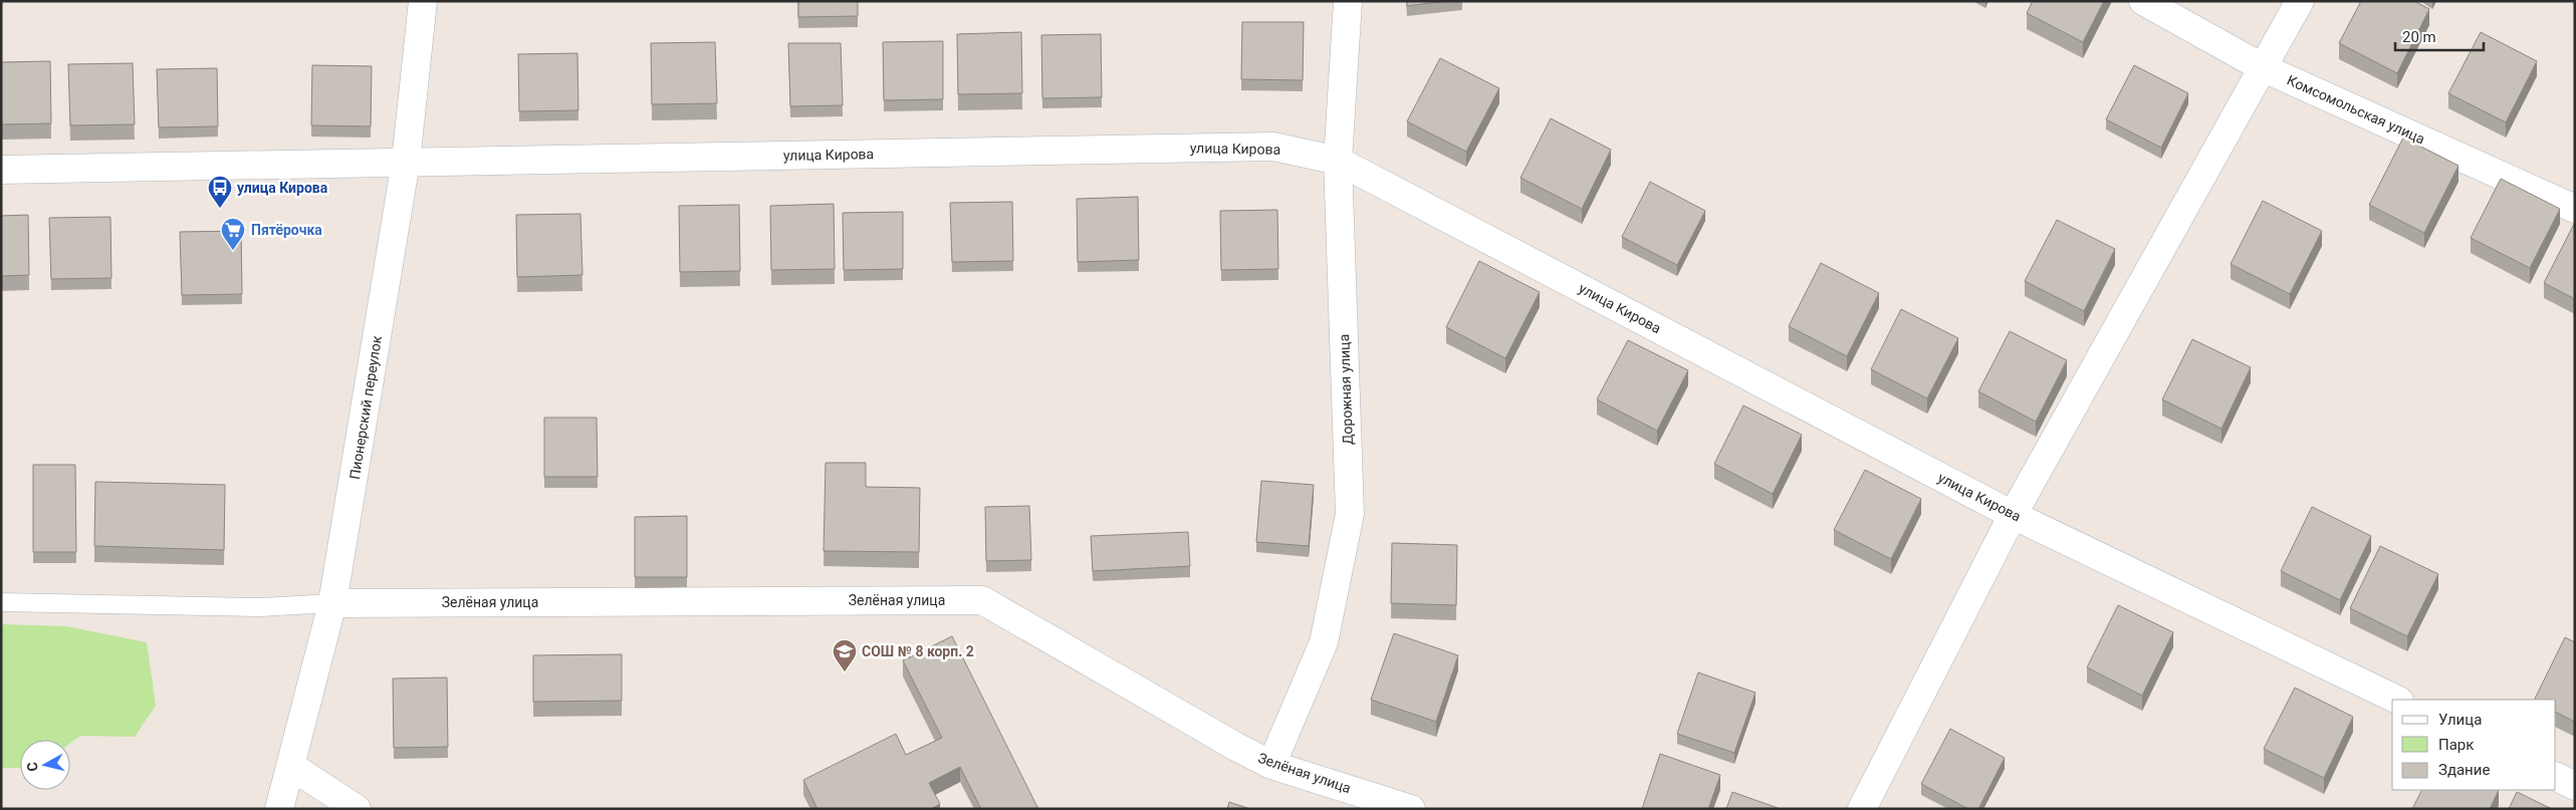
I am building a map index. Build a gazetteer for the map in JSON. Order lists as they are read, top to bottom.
{
  "streets": {
    "street": [
      "Комсомольская улица",
      "улица Кирова",
      "Дорожная улица",
      "Пионерский переулок",
      "Зелёная улица"
    ]
  },
  "crossings": [
    ["улица Кирова", "Дорожная улица"],
    ["улица Кирова", "Пионерский переулок"],
    ["Дорожная улица", "Зелёная улица"],
    ["Пионерский переулок", "Зелёная улица"]
  ],
  "places": {
    "bus stop": ["улица Кирова"],
    "supermarket": ["Пятёрочка"],
    "school or university": ["СОШ № 8 корп. 2"]
  },
  "legend": ["Улица", "Парк", "Здание"],
  "scale_bar": "20 m",
  "north": "left"
}
